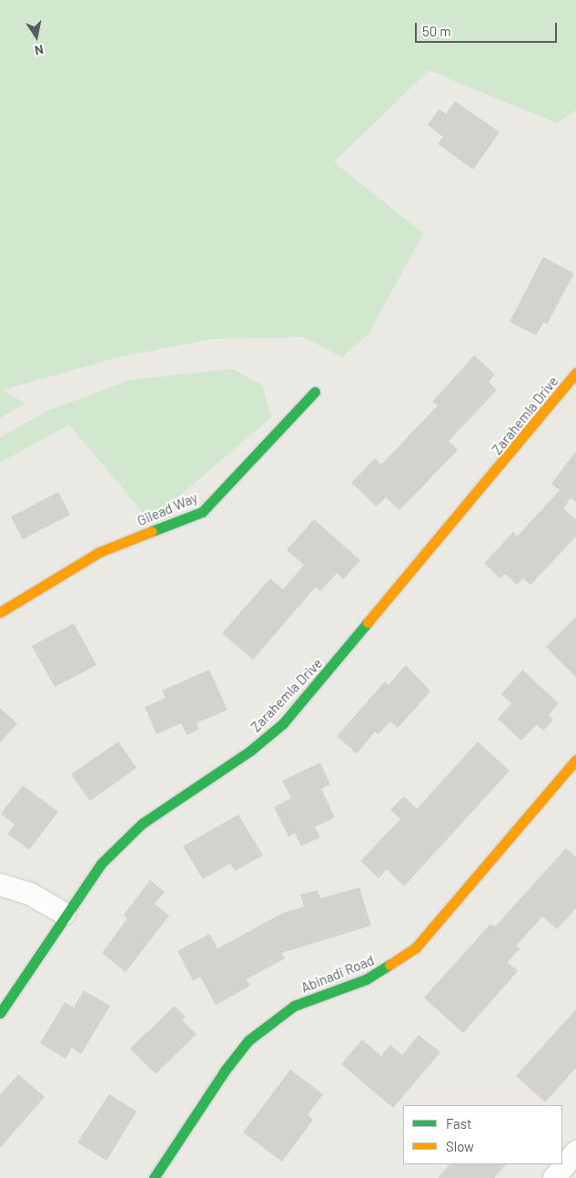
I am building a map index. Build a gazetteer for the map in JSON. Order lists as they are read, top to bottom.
{
  "streets": {
    "street": ["Zarahemla Drive", "Gilead Way", "Abinadi Road"]
  },
  "legend": ["Fast", "Slow"],
  "scale_bar": "50 m",
  "north": "bottom"
}
